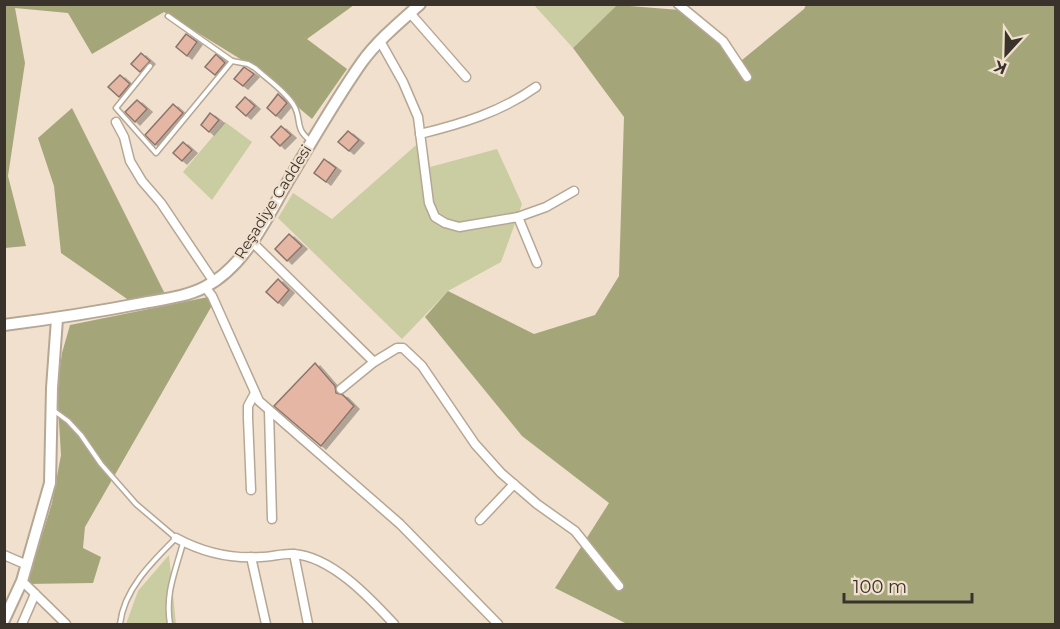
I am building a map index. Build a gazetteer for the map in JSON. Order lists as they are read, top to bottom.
{
  "streets": {
    "street": ["Reşadiye Caddesi"]
  },
  "scale_bar": "100 m",
  "north": "bottom"
}
